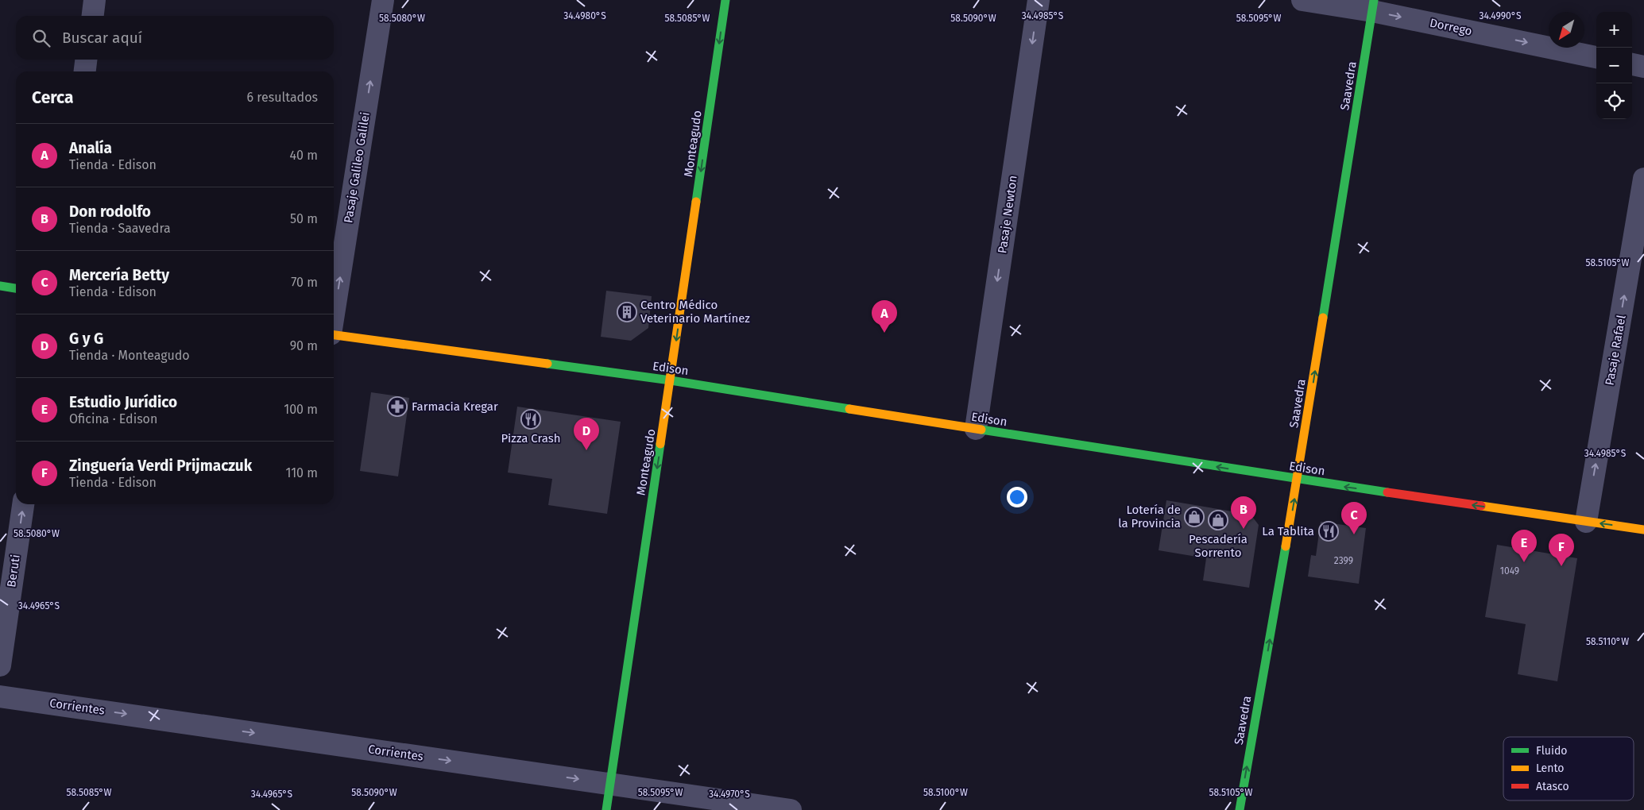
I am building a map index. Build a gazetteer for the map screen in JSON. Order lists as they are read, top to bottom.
{
  "streets": {
    "street": [
      "Dorrego",
      "Saavedra",
      "Monteagudo",
      "Pasaje Galileo Galilei",
      "Pasaje Newton",
      "Pasaje Rafael",
      "Edison",
      "Beruti",
      "Corrientes"
    ]
  },
  "crossings": [
    ["Dorrego", "Saavedra"],
    ["Saavedra", "Edison"],
    ["Monteagudo", "Edison"],
    ["Monteagudo", "Corrientes"],
    ["Pasaje Newton", "Edison"],
    ["Pasaje Rafael", "Edison"]
  ],
  "one_way": [
    "Dorrego",
    "Saavedra",
    "Monteagudo",
    "Pasaje Galileo Galilei",
    "Pasaje Newton",
    "Pasaje Rafael",
    "Edison",
    "Beruti",
    "Corrientes"
  ],
  "places": {
    "building": ["Centro Médico Veterinario Martínez"],
    "pharmacy": ["Farmacia Kregar"],
    "restaurant": ["Pizza Crash", "La Tablita"],
    "shop": ["Lotería de la Provincia", "Pescadería Sorrento"]
  },
  "house_numbers": ["2399", "1049"],
  "legend": ["Fluido", "Lento", "Atasco"],
  "north": "bottom left",
  "page": {
    "map_buttons": ["+", "−"],
    "search": "Buscar aquí",
    "heading": ["Cerca", "6 resultados"],
    "list": [
      {
        "mark": "A",
        "name": "Analía",
        "note": "Tienda · Edison",
        "value": "40 m"
      },
      {
        "mark": "B",
        "name": "Don rodolfo",
        "note": "Tienda · Saavedra",
        "value": "50 m"
      },
      {
        "mark": "C",
        "name": "Mercería Betty",
        "note": "Tienda · Edison",
        "value": "70 m"
      },
      {
        "mark": "D",
        "name": "G y G",
        "note": "Tienda · Monteagudo",
        "value": "90 m"
      },
      {
        "mark": "E",
        "name": "Estudio Jurídico",
        "note": "Oficina · Edison",
        "value": "100 m"
      },
      {
        "mark": "F",
        "name": "Zinguería Verdi Prijmaczuk",
        "note": "Tienda · Edison",
        "value": "110 m"
      }
    ],
    "pins": [
      "A",
      "D",
      "B",
      "C",
      "E",
      "F"
    ]
  },
  "coordinates": [
    "34.4985°S",
    "34.4980°S",
    "34.4990°S",
    "58.5080°W",
    "58.5085°W",
    "58.5090°W",
    "58.5095°W",
    "58.5105°W",
    "34.4965°S",
    "58.5110°W",
    "58.5100°W",
    "34.4970°S"
  ]
}
